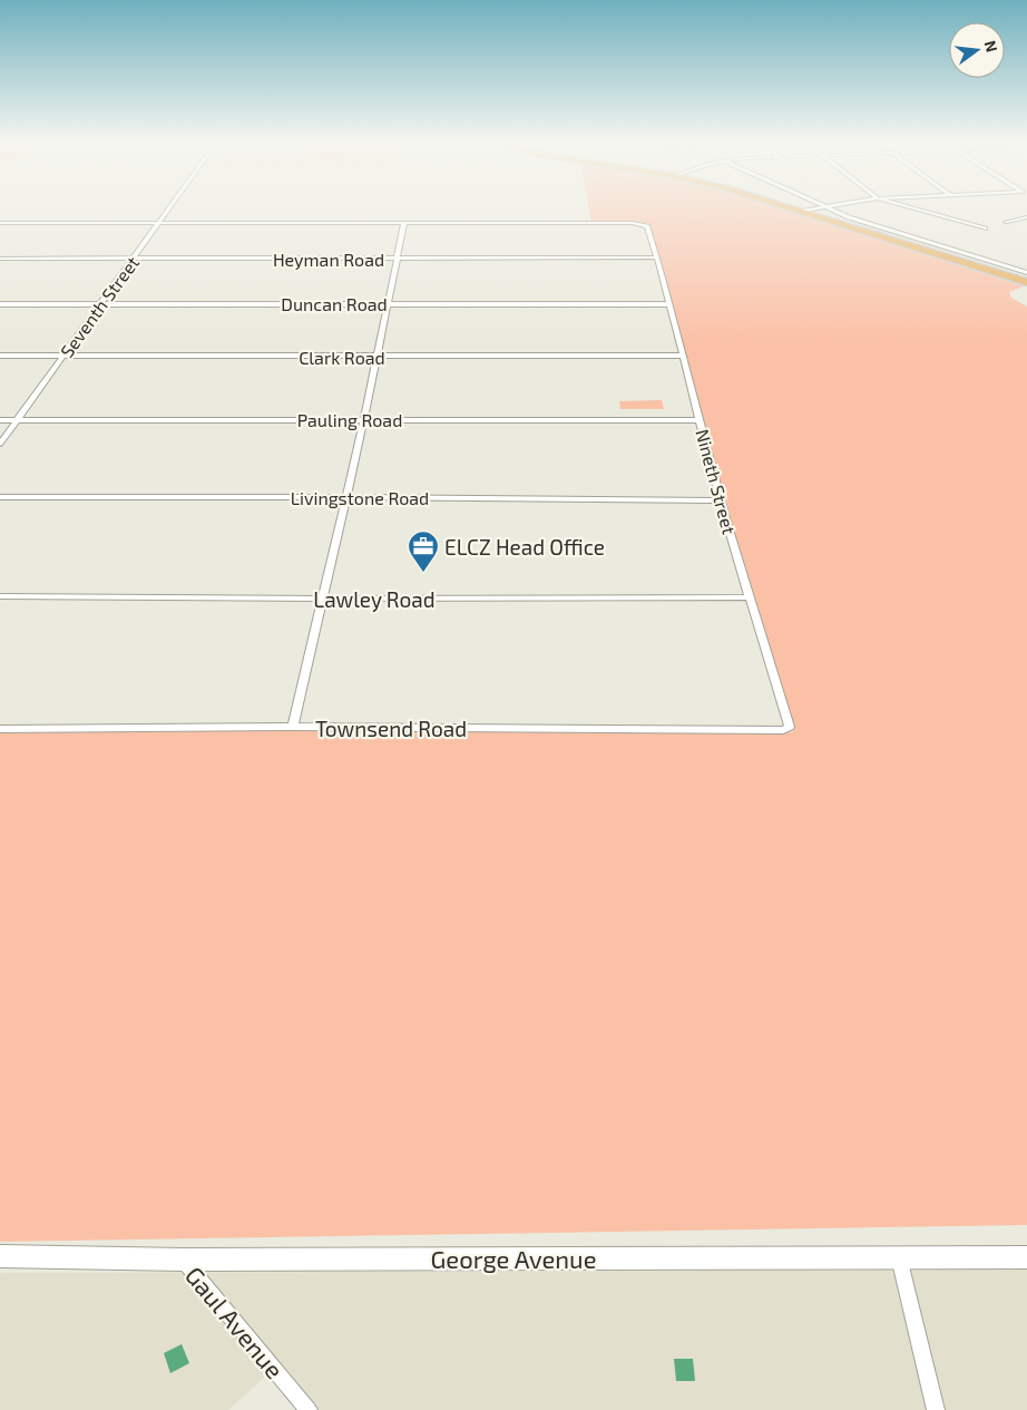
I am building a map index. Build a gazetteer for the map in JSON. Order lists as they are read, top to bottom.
{
  "streets": {
    "main road": ["George Avenue"],
    "street": [
      "Heyman Road",
      "Duncan Road",
      "Seventh Street",
      "Clark Road",
      "Pauling Road",
      "Nineth Street",
      "Livingstone Road",
      "Lawley Road",
      "Townsend Road",
      "Gaul Avenue"
    ]
  },
  "crossings": [
    ["Heyman Road", "Seventh Street"],
    ["Heyman Road", "Nineth Street"],
    ["Duncan Road", "Seventh Street"],
    ["Duncan Road", "Nineth Street"],
    ["Seventh Street", "Clark Road"],
    ["Seventh Street", "Pauling Road"],
    ["Clark Road", "Nineth Street"],
    ["Pauling Road", "Nineth Street"],
    ["Nineth Street", "Livingstone Road"],
    ["Nineth Street", "Lawley Road"],
    ["Nineth Street", "Townsend Road"],
    ["George Avenue", "Gaul Avenue"]
  ],
  "places": {
    "office": ["ELCZ Head Office"]
  },
  "north": "right"
}
